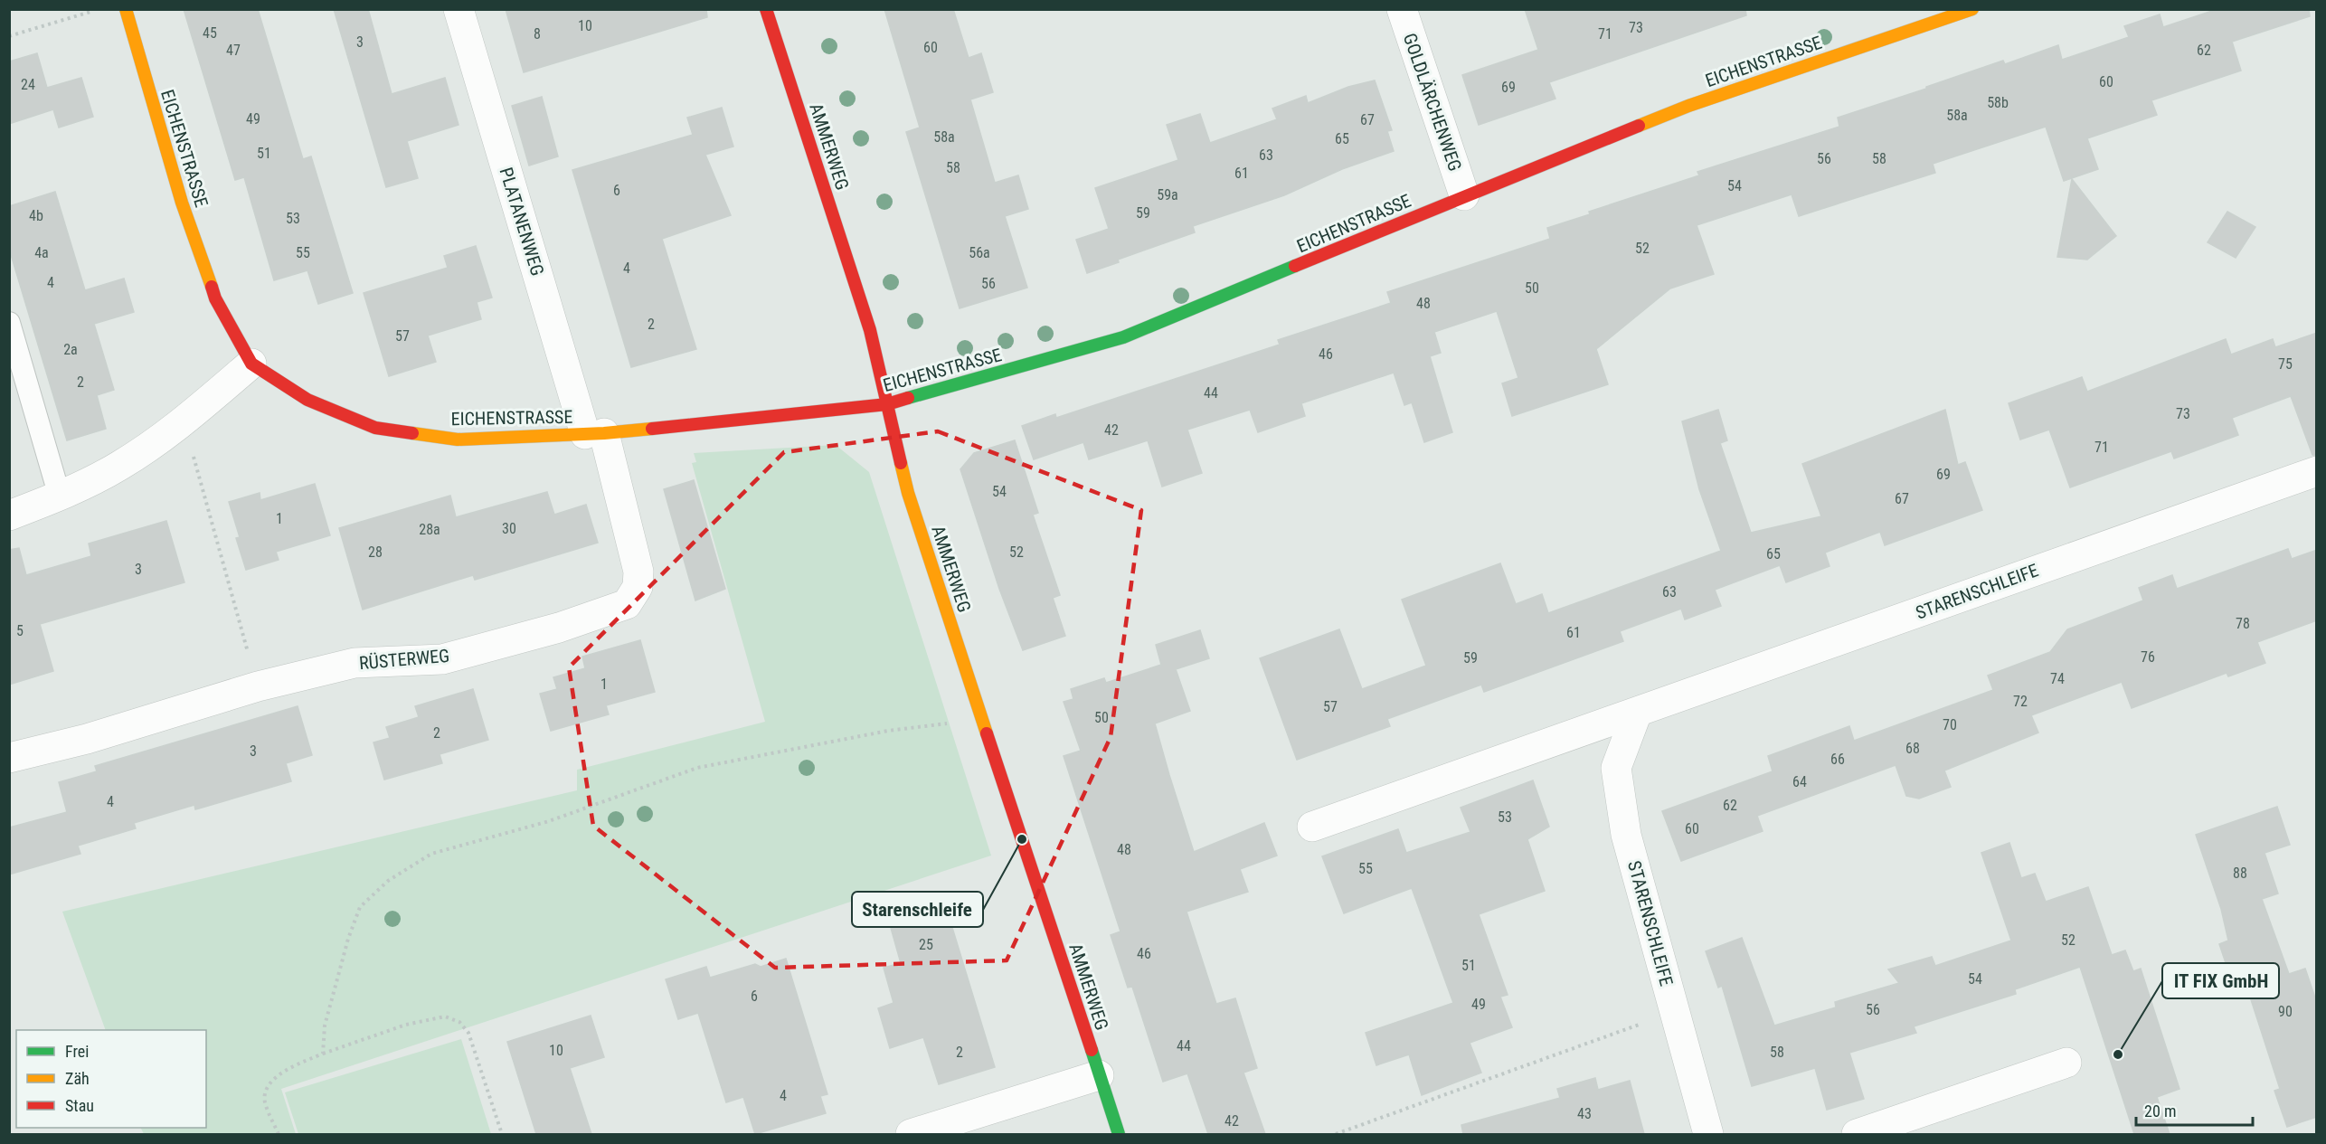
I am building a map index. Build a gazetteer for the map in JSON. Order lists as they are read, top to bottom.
{
  "streets": {
    "street": [
      "EICHENSTRASSE",
      "GOLDLÄRCHENWEG",
      "AMMERWEG",
      "PLATANENWEG",
      "STARENSCHLEIFE",
      "RÜSTERWEG"
    ]
  },
  "crossings": [
    ["EICHENSTRASSE", "GOLDLÄRCHENWEG"],
    ["EICHENSTRASSE", "AMMERWEG"],
    ["EICHENSTRASSE", "PLATANENWEG"],
    ["EICHENSTRASSE", "RÜSTERWEG"],
    ["PLATANENWEG", "RÜSTERWEG"]
  ],
  "places": ["Starenschleife", "IT FIX GmbH"],
  "house_numbers": [
    "10",
    "73",
    "45",
    "8",
    "71",
    "3",
    "60",
    "47",
    "62",
    "60",
    "24",
    "69",
    "58b",
    "58a",
    "49",
    "67",
    "58a",
    "65",
    "51",
    "63",
    "56",
    "58",
    "58",
    "61",
    "54",
    "6",
    "59a",
    "59",
    "4b",
    "53",
    "52",
    "4a",
    "55",
    "56a",
    "4",
    "4",
    "56",
    "50",
    "48",
    "2",
    "57",
    "2a",
    "46",
    "75",
    "2",
    "44",
    "73",
    "42",
    "71",
    "69",
    "54",
    "67",
    "1",
    "30",
    "28a",
    "28",
    "52",
    "65",
    "3",
    "63",
    "78",
    "5",
    "61",
    "76",
    "59",
    "74",
    "1",
    "72",
    "57",
    "50",
    "70",
    "2",
    "68",
    "3",
    "66",
    "64",
    "4",
    "62",
    "53",
    "60",
    "48",
    "55",
    "88",
    "52",
    "25",
    "46",
    "51",
    "54",
    "6",
    "49",
    "56",
    "90",
    "44",
    "10",
    "2",
    "58",
    "4",
    "43",
    "42"
  ],
  "legend": ["Frei", "Zäh", "Stau"],
  "scale_bar": "20 m"
}
